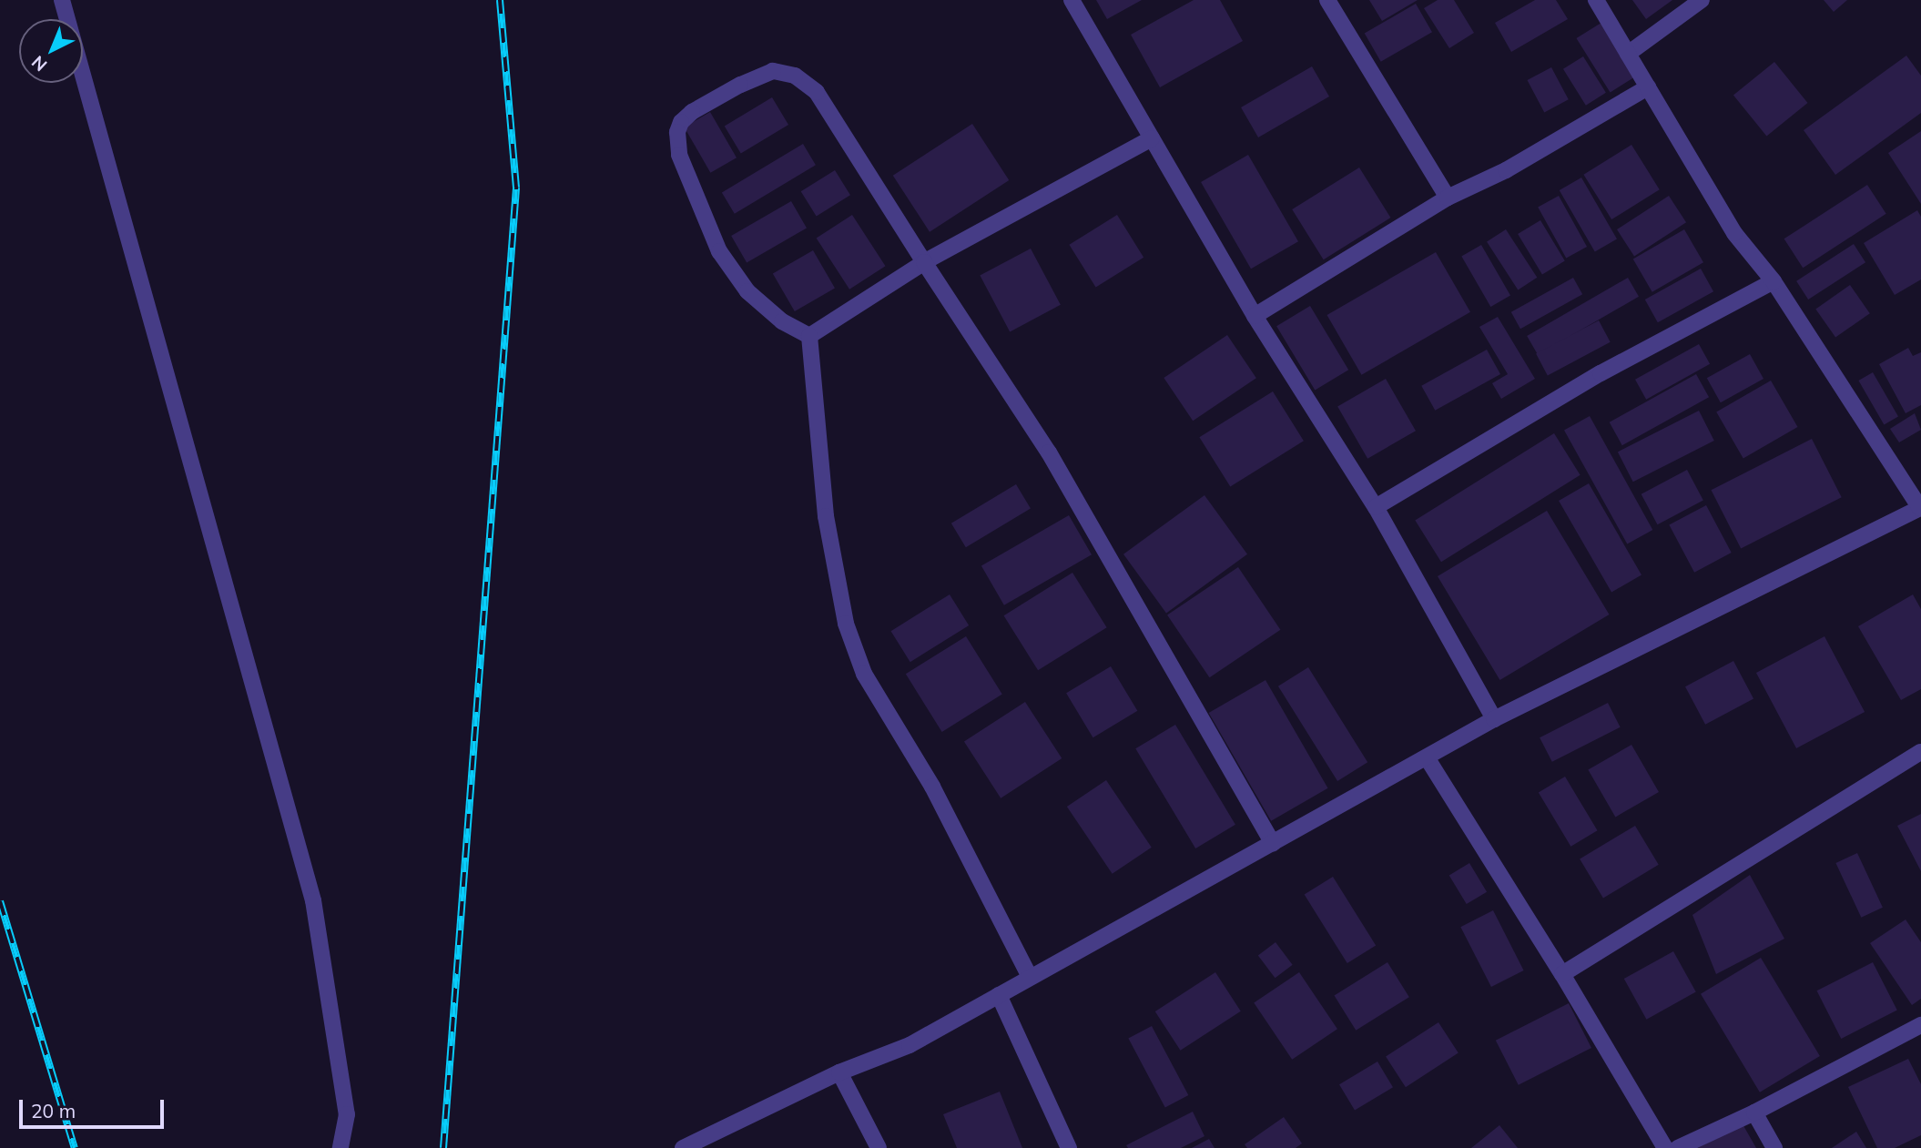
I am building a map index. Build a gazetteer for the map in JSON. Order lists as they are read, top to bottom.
{
  "scale_bar": "20 m",
  "north": "bottom left"
}
